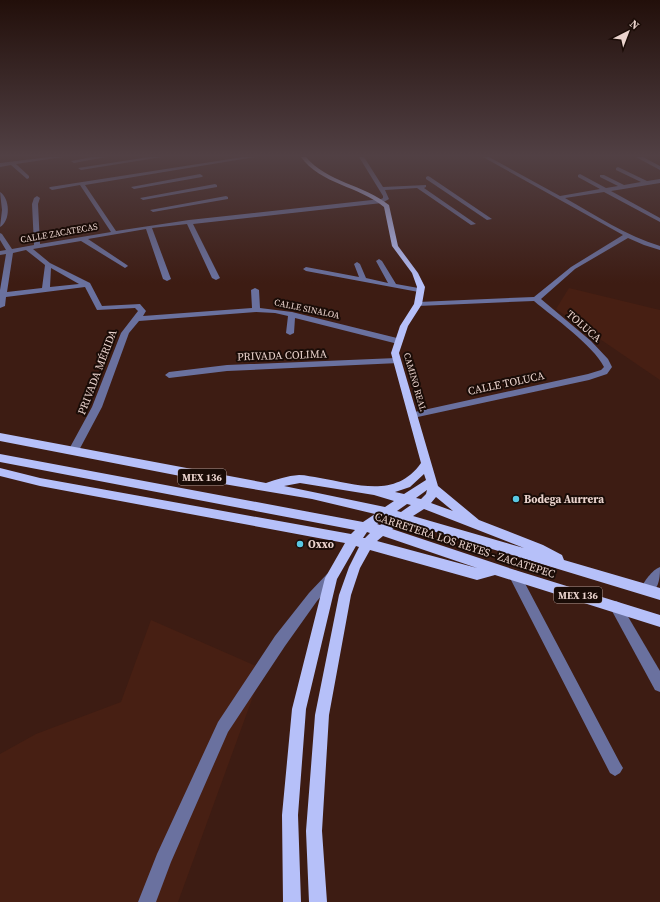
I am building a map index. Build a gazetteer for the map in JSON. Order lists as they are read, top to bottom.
{
  "streets": {
    "main road": ["CAMINO REAL", "MEX 136", "CARRETERA LOS REYES - ZACATEPEC"],
    "street": [
      "CALLE ZACATECAS",
      "CALLE SINALOA",
      "TOLUCA",
      "PRIVADA COLIMA",
      "PRIVADA MÉRIDA",
      "CALLE TOLUCA"
    ]
  },
  "crossings": [
    ["CALLE SINALOA", "PRIVADA MÉRIDA"],
    ["CALLE SINALOA", "CAMINO REAL"],
    ["TOLUCA", "CALLE TOLUCA"],
    ["PRIVADA COLIMA", "CAMINO REAL"],
    ["PRIVADA MÉRIDA", "CARRETERA LOS REYES - ZACATEPEC"],
    ["CAMINO REAL", "CALLE TOLUCA"]
  ],
  "places": ["Bodega Aurrera", "Oxxo"],
  "north": "top right"
}
